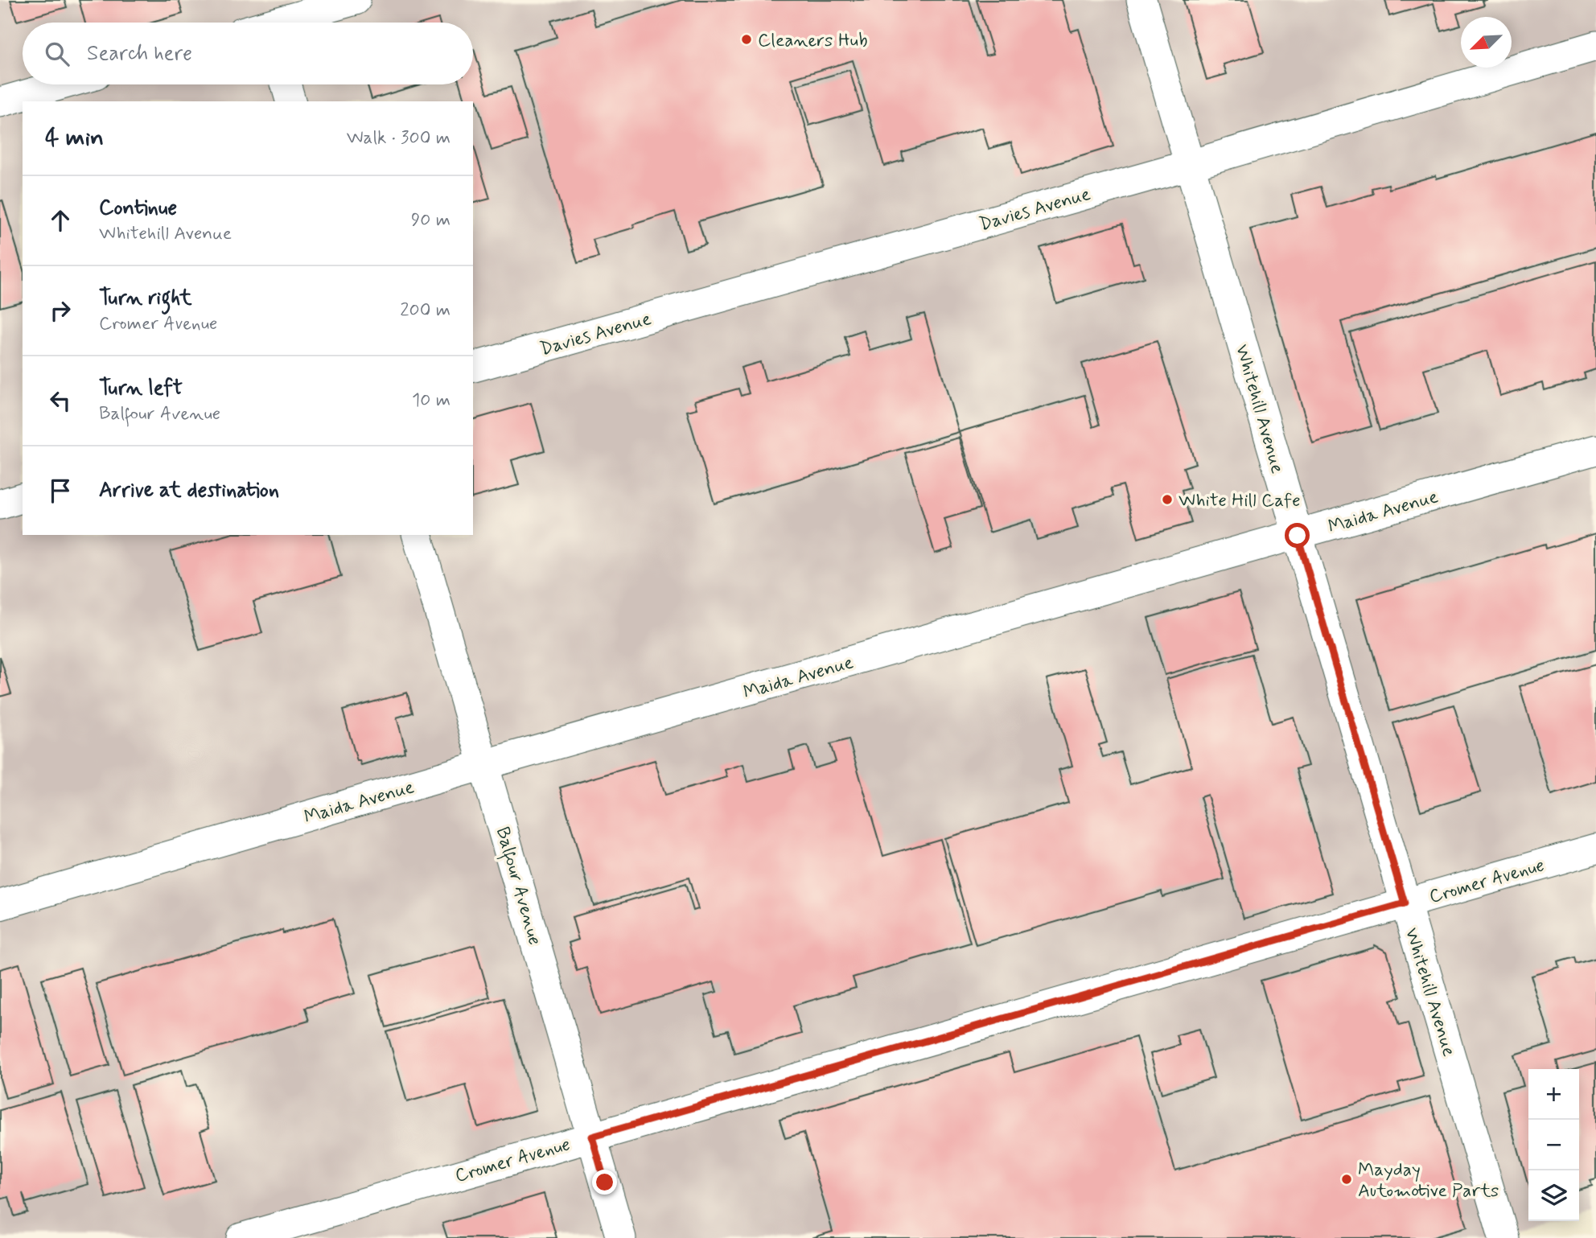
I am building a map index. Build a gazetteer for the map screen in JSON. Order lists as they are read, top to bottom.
{
  "streets": {
    "street": [
      "Davies Avenue",
      "Whitehill Avenue",
      "Maida Avenue",
      "Cromer Avenue",
      "Balfour Avenue"
    ]
  },
  "crossings": [
    ["Davies Avenue", "Whitehill Avenue"],
    ["Whitehill Avenue", "Maida Avenue"],
    ["Whitehill Avenue", "Cromer Avenue"],
    ["Maida Avenue", "Balfour Avenue"],
    ["Cromer Avenue", "Balfour Avenue"]
  ],
  "places": ["Cleaners Hub", "White Hill Cafe", "Mayday Automotive Parts"],
  "north": "bottom left",
  "page": {
    "search": "Search here",
    "heading": ["4 min", "Walk · 300 m"],
    "list": [
      ["Continue", "Whitehill Avenue", "90 m"],
      ["Turn right", "Cromer Avenue", "200 m"],
      ["Turn left", "Balfour Avenue", "10 m"],
      "Arrive at destination"
    ],
    "map_buttons": ["+", "−"]
  }
}
